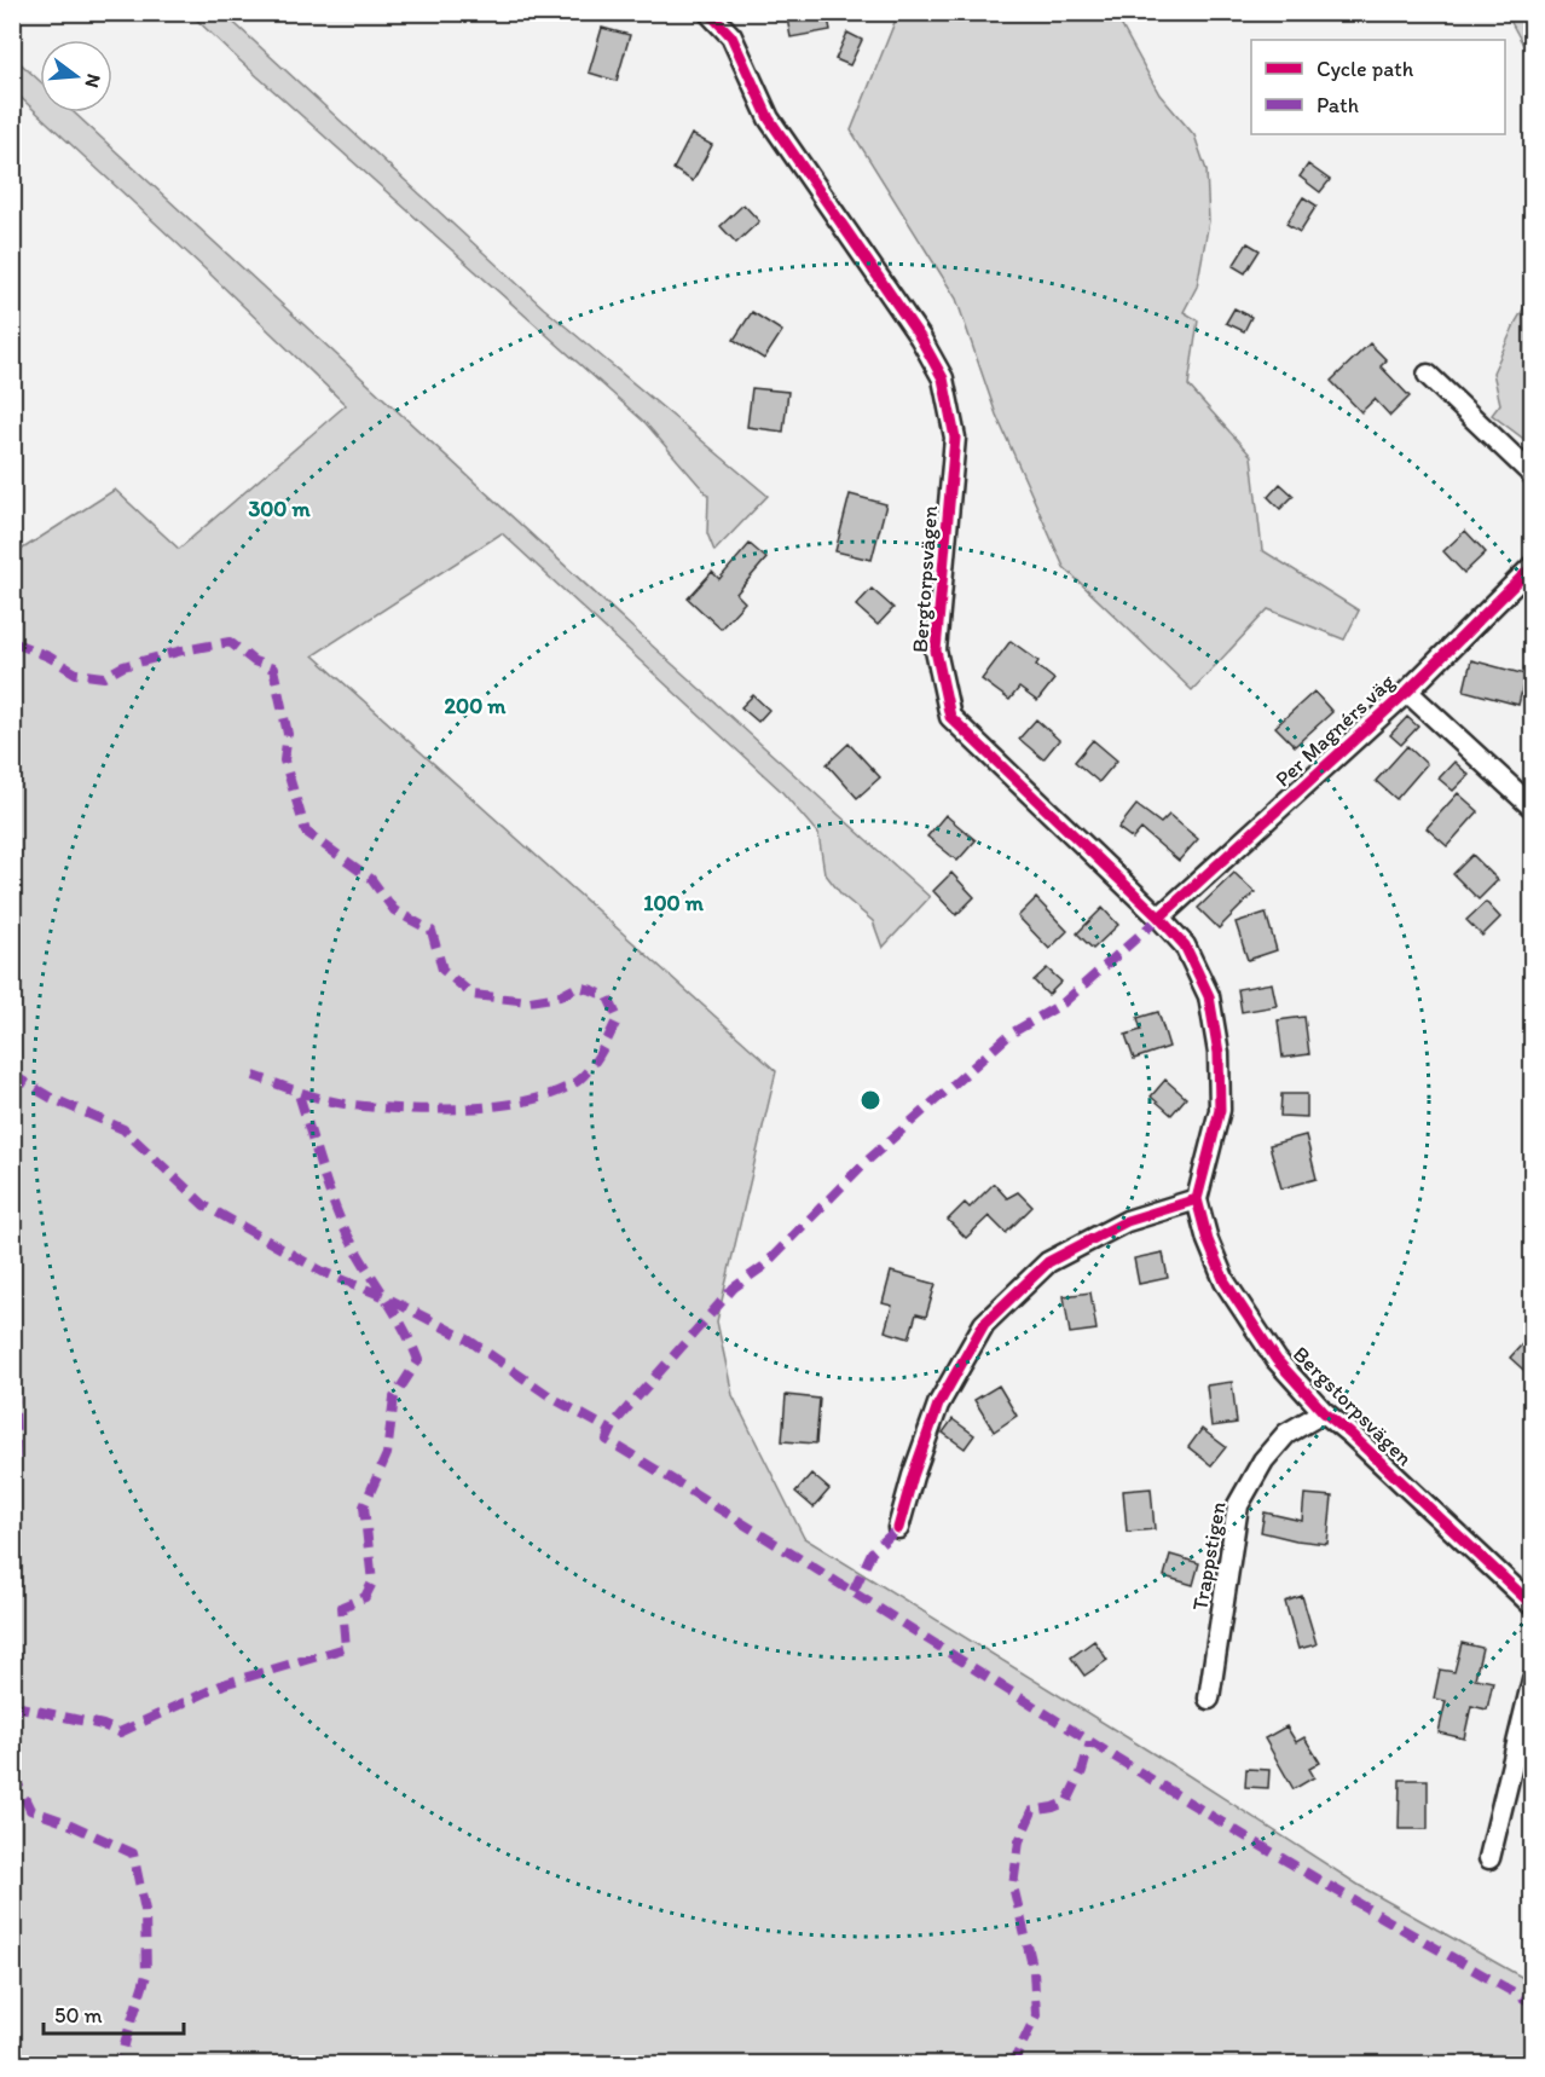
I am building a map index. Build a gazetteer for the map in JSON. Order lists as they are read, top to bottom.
{
  "streets": {
    "street": [
      "Bergtorpsvägen",
      "Per Magnérs väg",
      "Bergstorpsvägen",
      "Trappstigen"
    ]
  },
  "crossings": [
    ["Bergtorpsvägen", "Per Magnérs väg"],
    ["Bergtorpsvägen", "Bergstorpsvägen"],
    ["Bergstorpsvägen", "Trappstigen"]
  ],
  "legend": ["Cycle path", "Path"],
  "scale_bar": "50 m",
  "north": "right",
  "rings": ["300 m", "200 m", "100 m"]
}
